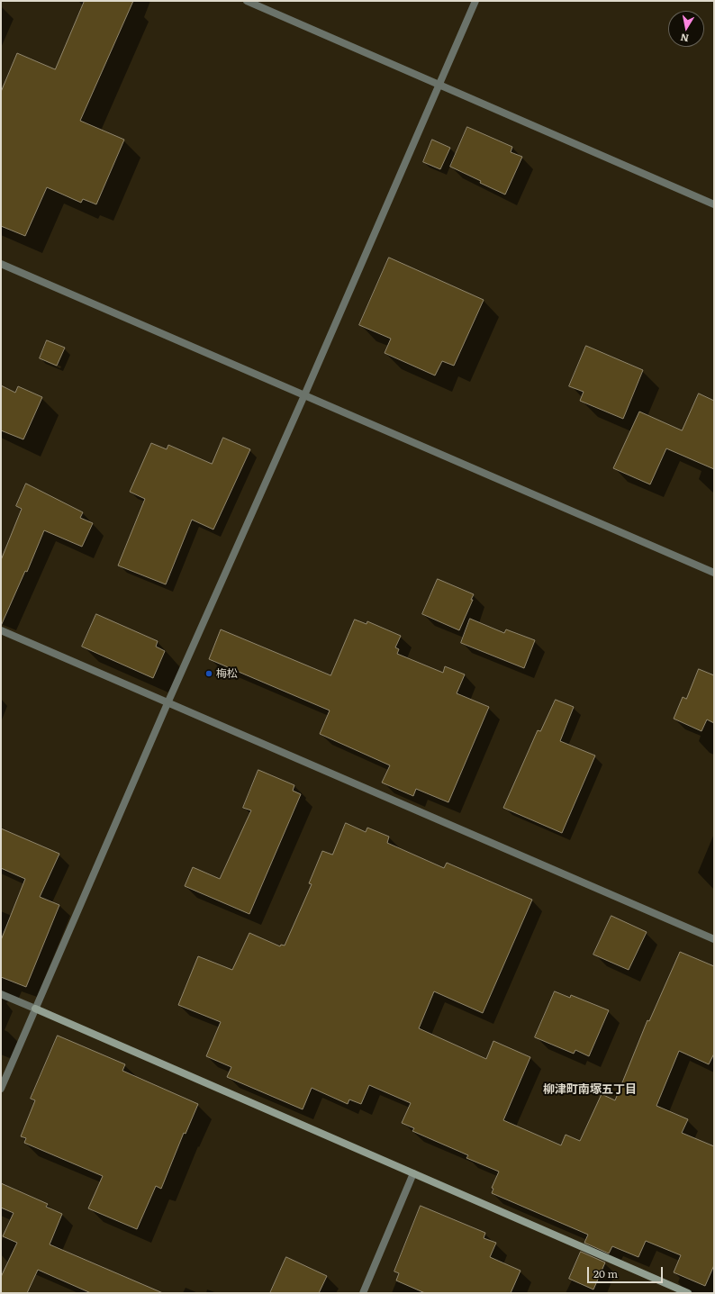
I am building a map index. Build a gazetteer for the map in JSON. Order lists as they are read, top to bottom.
{
  "districts": ["柳津町南塚五丁目"],
  "places": ["梅松"],
  "scale_bar": "20 m",
  "north": "bottom"
}
